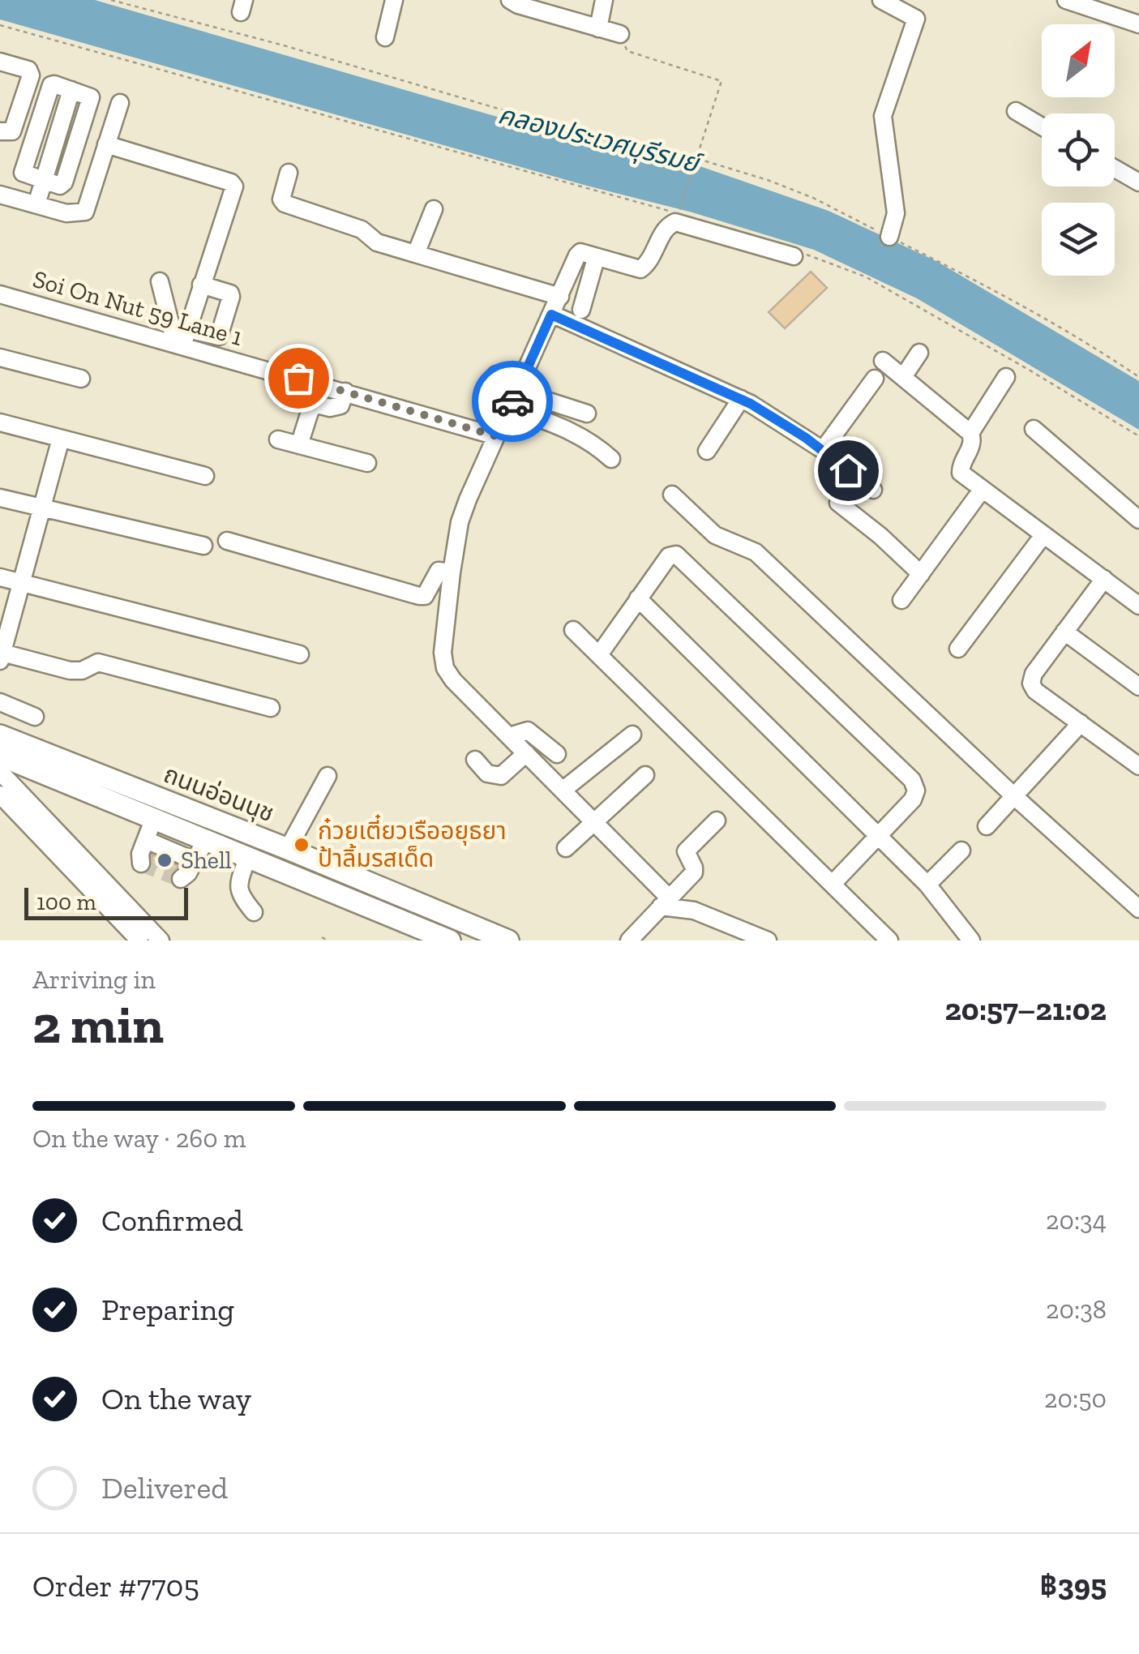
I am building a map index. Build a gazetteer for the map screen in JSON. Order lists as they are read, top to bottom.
{
  "streets": {
    "main road": ["ถนนอ่อนนุช"],
    "street": ["Soi On Nut 59 Lane 1"]
  },
  "water": ["คลองประเวศบุรีรมย์"],
  "places": ["ก๋วยเตี๋ยวเรืออยุธยา ป้าลิ้มรสเด็ด", "Shell"],
  "scale_bar": "100 m",
  "north": "top right",
  "page": {
    "scale": "100 m",
    "heading": ["2 min", "Arriving in", "20:57–21:02"],
    "panel": ["Order #7705", "฿395"],
    "bar": "On the way · 260 m",
    "list": [
      ["Confirmed", "20:34"],
      ["Preparing", "20:38"],
      ["On the way", "20:50"],
      "Delivered"
    ]
  }
}
